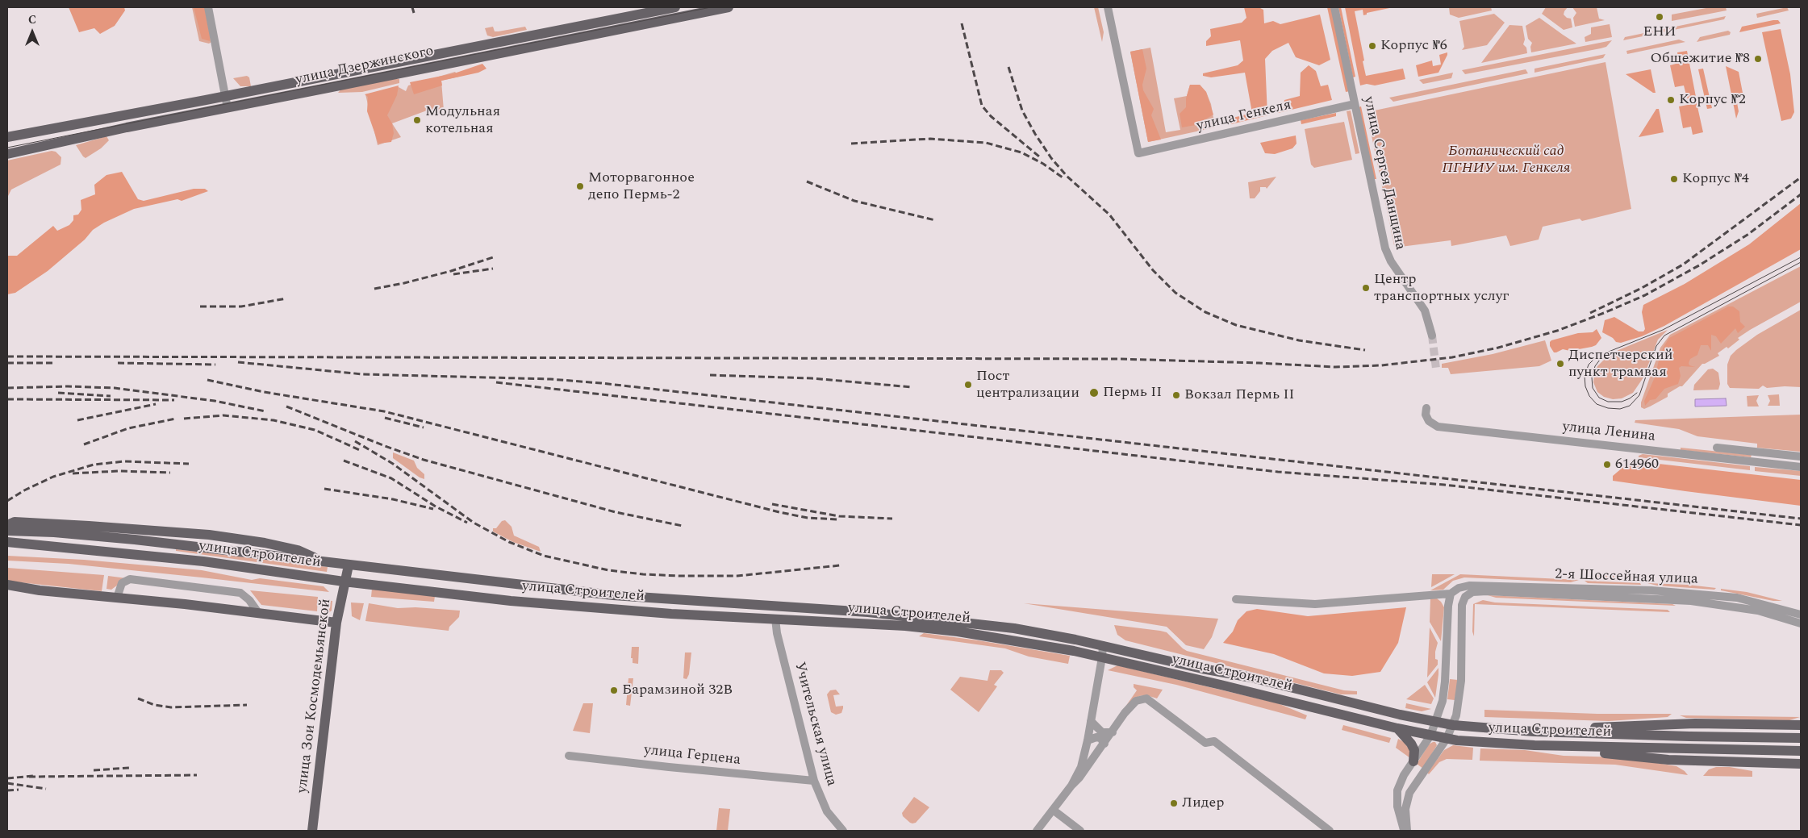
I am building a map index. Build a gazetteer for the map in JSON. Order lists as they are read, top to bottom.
{
  "streets": {
    "main road": ["улица Дзержинского", "улица Строителей", "улица Зои Космодемьянской"],
    "street": [
      "улица Генкеля",
      "улица Сергея Данщина",
      "улица Ленина",
      "2-я Шоссейная улица",
      "Учительская улица",
      "улица Герцена"
    ]
  },
  "crossings": [
    ["улица Генкеля", "улица Сергея Данщина"],
    ["улица Строителей", "улица Зои Космодемьянской"],
    ["улица Строителей", "Учительская улица"],
    ["Учительская улица", "улица Герцена"]
  ],
  "parks": ["Ботанический сад ПГНИУ им. Генкеля"],
  "places": [
    "ЕНИ",
    "Корпус №6",
    "Общежитие №8",
    "Корпус №2",
    "Модульная котельная",
    "Корпус №4",
    "Моторвагонное депо Пермь-2",
    "Центр транспортных услуг",
    "Диспетчерский пункт трамвая",
    "Пост централизации",
    "Пермь II",
    "Вокзал Пермь II",
    "614960",
    "Барамзиной 32В",
    "Лидер"
  ],
  "north": "top"
}
